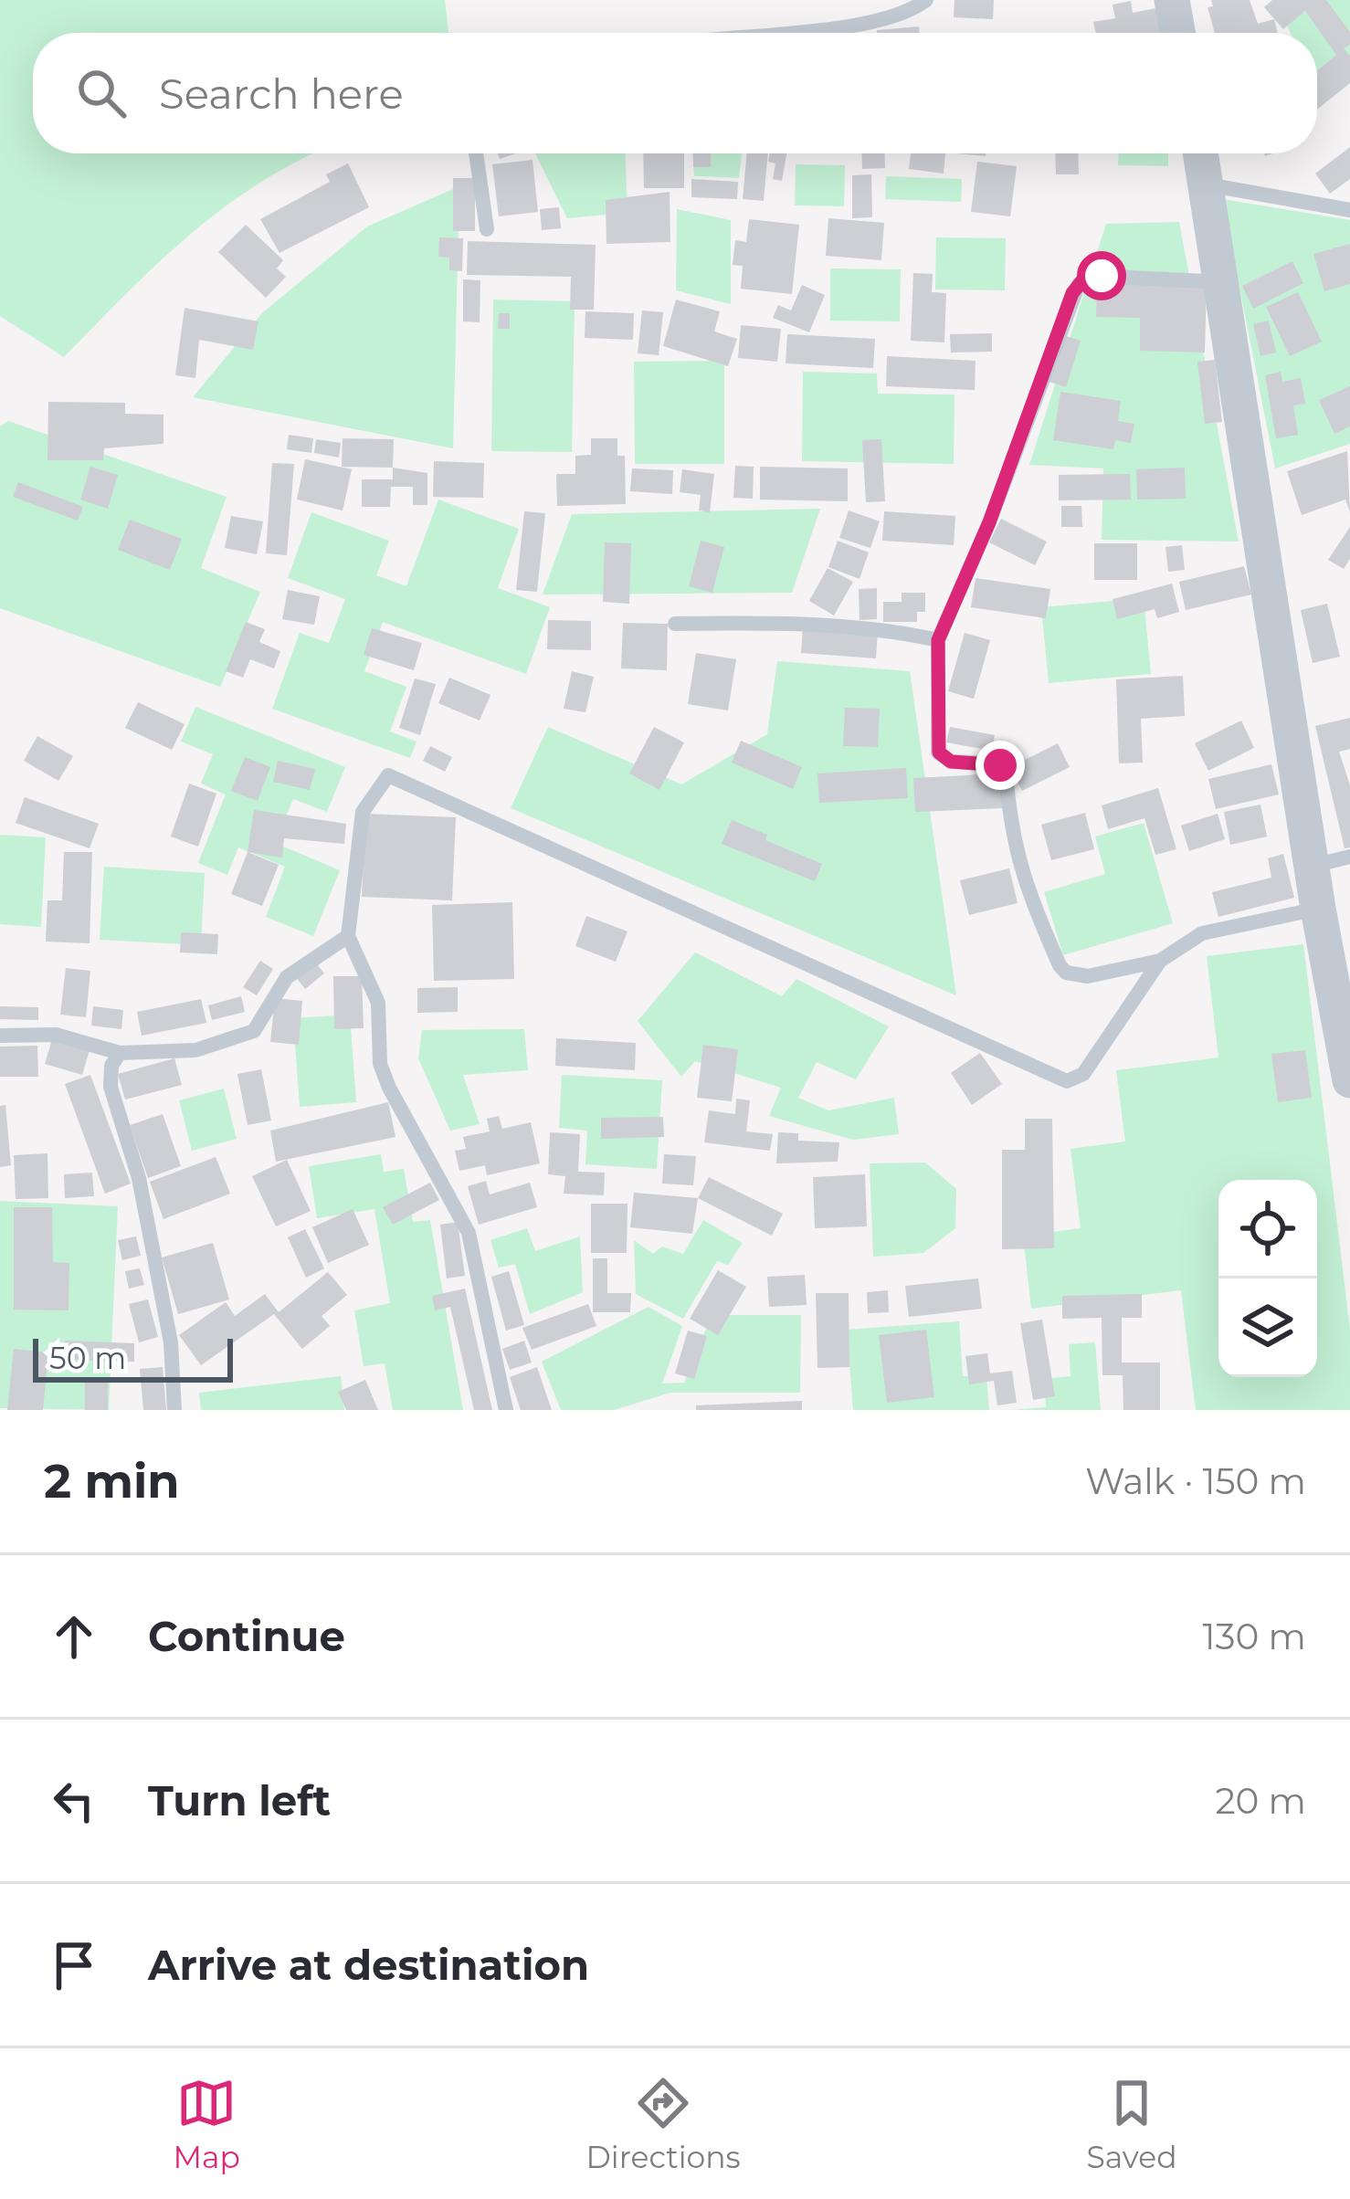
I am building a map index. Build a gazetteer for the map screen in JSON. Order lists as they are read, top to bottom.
{
  "scale_bar": "50 m",
  "page": {
    "search": "Search here",
    "scale": "50 m",
    "heading": ["2 min", "Walk · 150 m"],
    "list": [
      ["Continue", "130 m"],
      ["Turn left", "20 m"],
      "Arrive at destination"
    ],
    "nav": ["Map", "Directions", "Saved"]
  }
}
